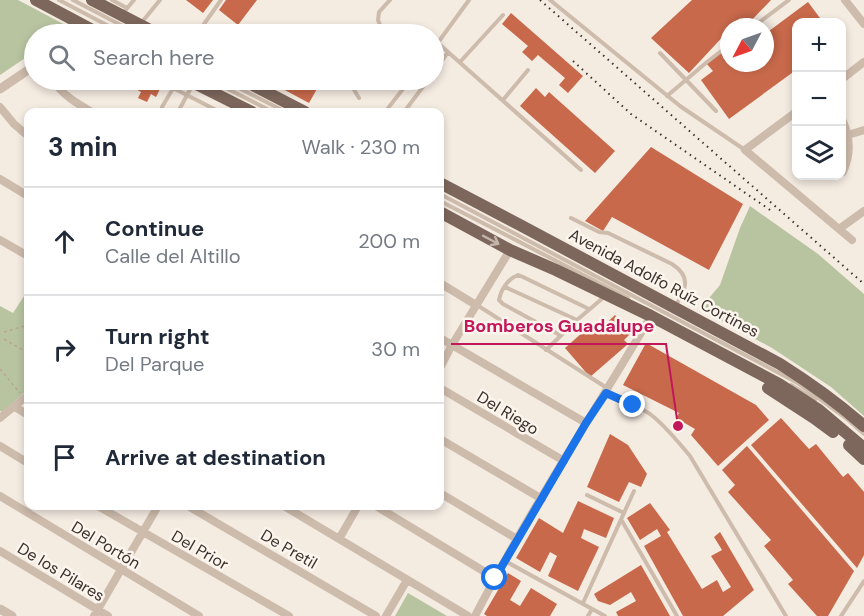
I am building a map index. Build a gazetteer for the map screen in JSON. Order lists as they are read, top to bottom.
{
  "streets": {
    "main road": ["Avenida Adolfo Ruíz Cortines"],
    "street": [
      "Del Riego",
      "Del Portón",
      "De Pretil",
      "Del Prior",
      "De los Pilares"
    ]
  },
  "places": ["Bomberos Guadalupe"],
  "north": "bottom left",
  "page": {
    "map_buttons": ["+", "−"],
    "search": "Search here",
    "heading": ["3 min", "Walk · 230 m"],
    "list": [
      ["Continue", "Calle del Altillo", "200 m"],
      ["Turn right", "Del Parque", "30 m"],
      "Arrive at destination"
    ]
  }
}
